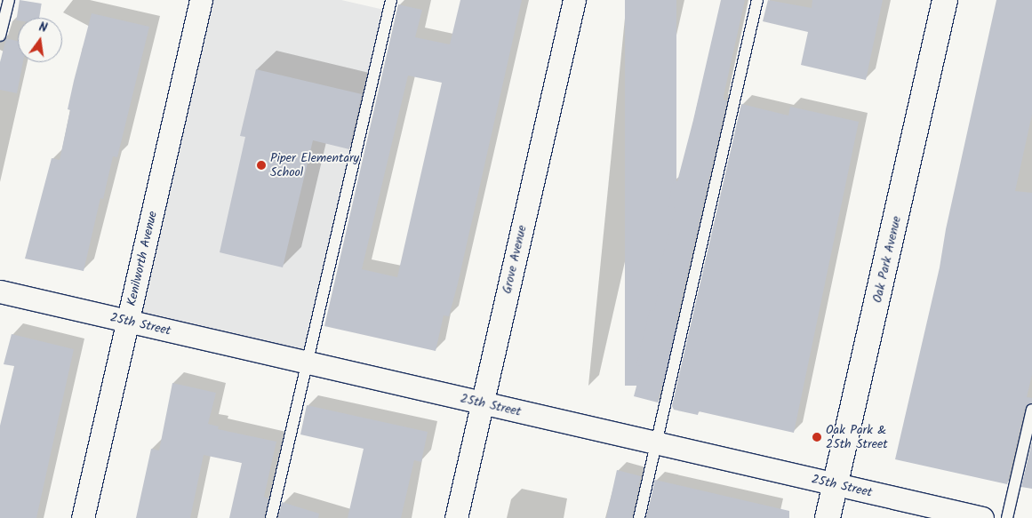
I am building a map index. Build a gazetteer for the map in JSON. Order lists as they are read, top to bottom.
{
  "streets": {
    "street": [
      "Kenilworth Avenue",
      "Grove Avenue",
      "Oak Park Avenue",
      "25th Street"
    ]
  },
  "crossings": [
    ["Kenilworth Avenue", "25th Street"],
    ["Grove Avenue", "25th Street"],
    ["Oak Park Avenue", "25th Street"]
  ],
  "places": ["Piper Elementary School", "Oak Park & 25th Street"],
  "north": "top"
}
